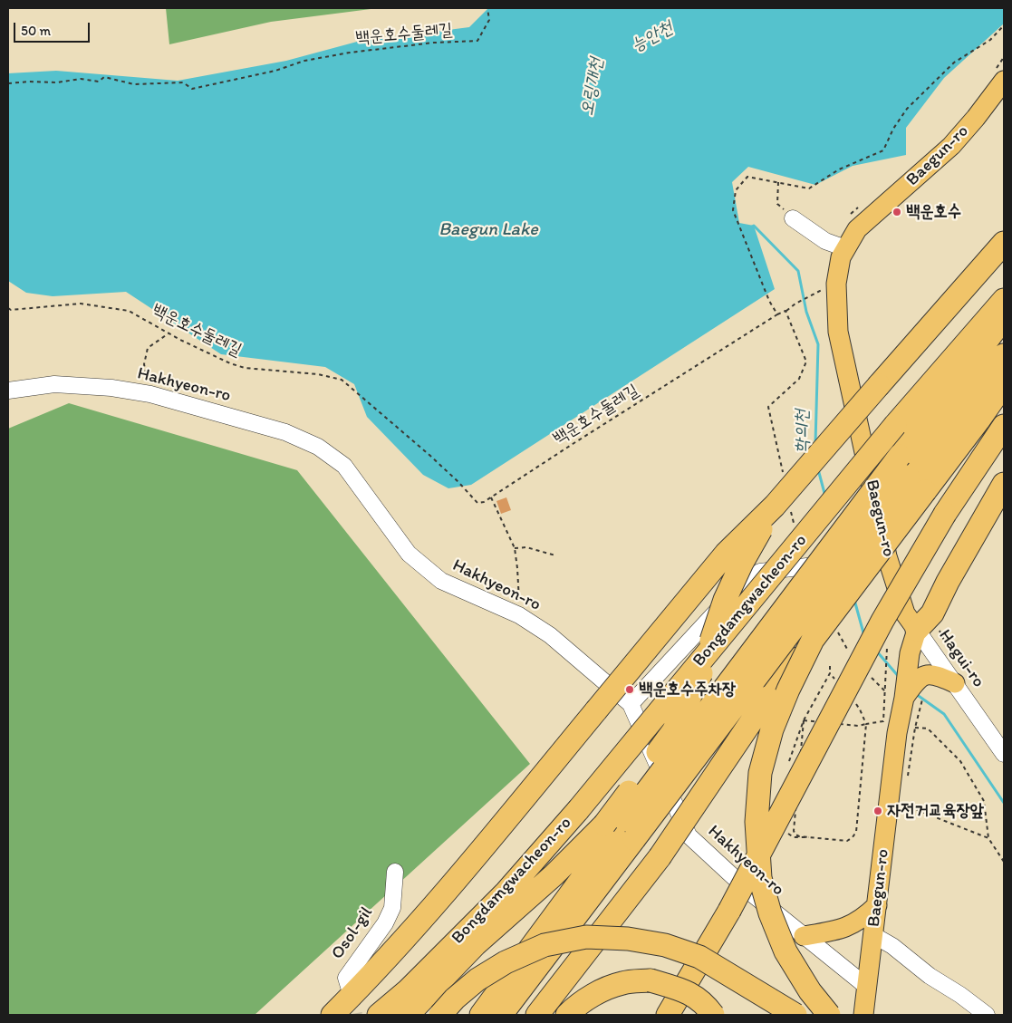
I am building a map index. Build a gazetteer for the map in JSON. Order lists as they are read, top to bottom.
{
  "streets": {
    "highway": ["Bongdamgwacheon-ro"],
    "main road": ["Baegun-ro"],
    "street": ["Hakhyeon-ro", "Hagui-ro", "Osol-gil"],
    "path": ["백운호수둘레길"]
  },
  "crossings": [
    ["Baegun-ro", "Hakhyeon-ro"],
    ["Baegun-ro", "Hagui-ro"]
  ],
  "water": [
    "능안천",
    "오링개천",
    "Baegun Lake",
    "학의천"
  ],
  "places": ["백운호수", "백운호수주차장", "자전거교육장앞"],
  "scale_bar": "50 m"
}
